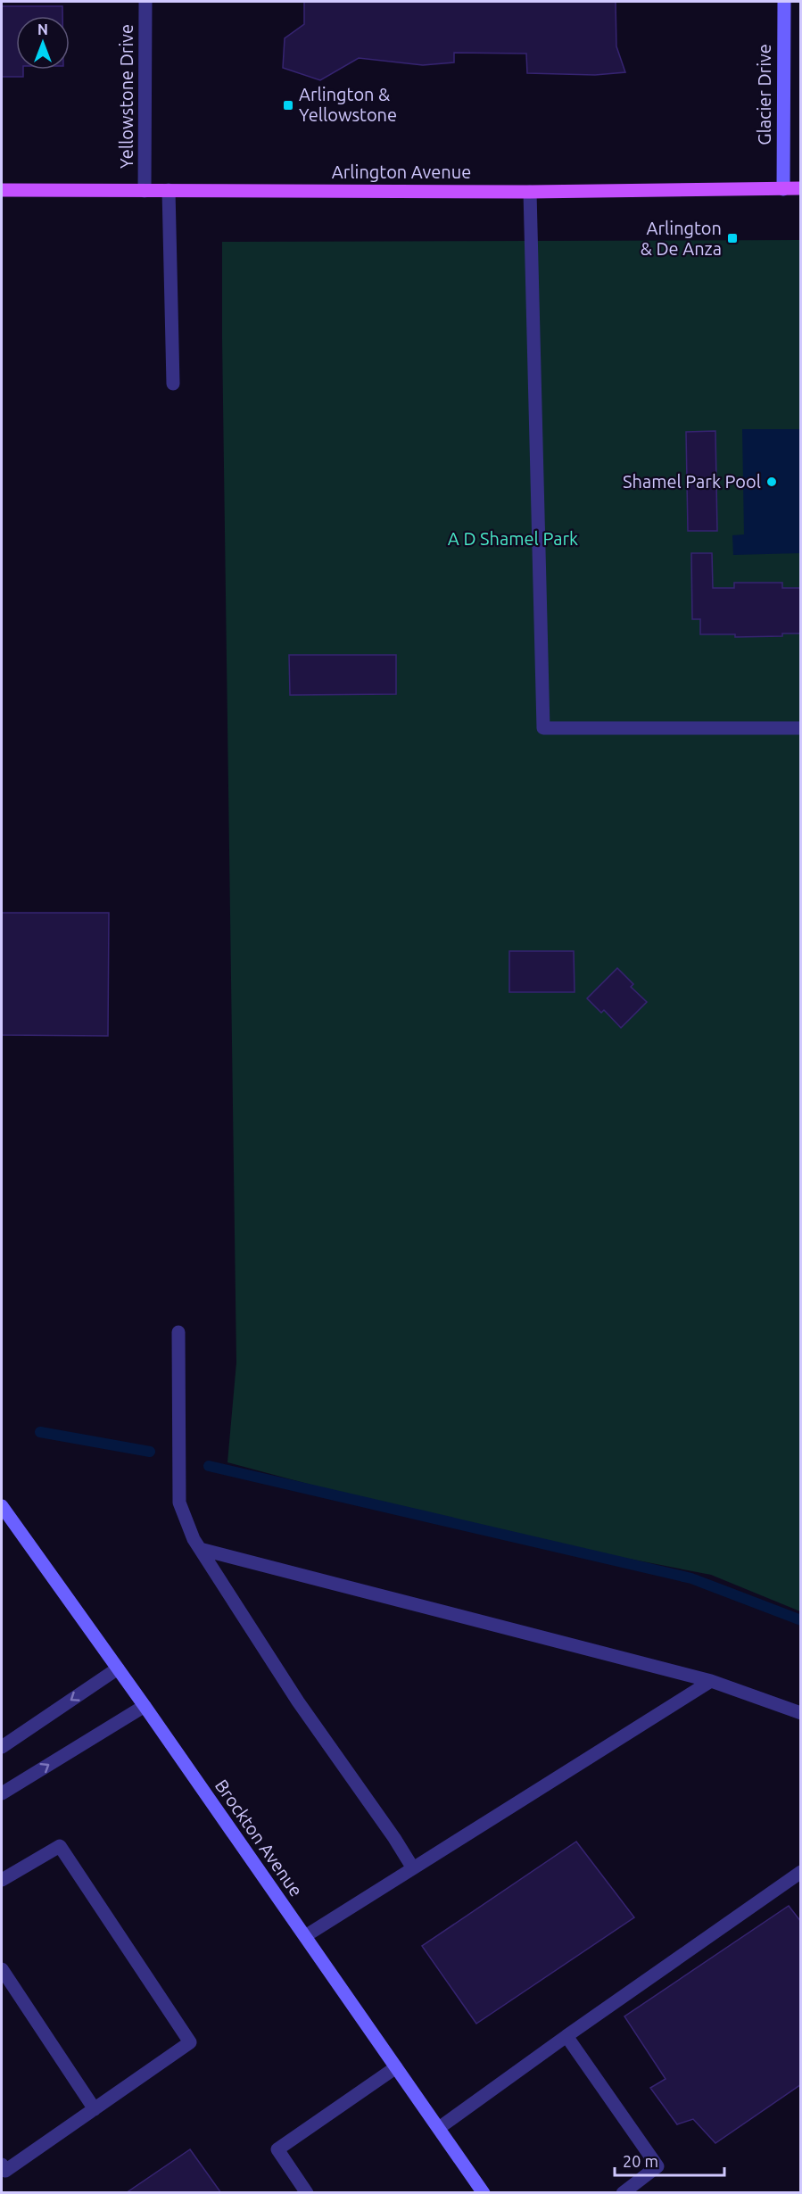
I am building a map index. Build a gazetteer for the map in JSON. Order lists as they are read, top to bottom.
{
  "streets": {
    "main road": ["Glacier Drive", "Arlington Avenue", "Brockton Avenue"],
    "street": ["Yellowstone Drive"]
  },
  "crossings": [
    ["Glacier Drive", "Arlington Avenue"],
    ["Yellowstone Drive", "Arlington Avenue"]
  ],
  "parks": ["A D Shamel Park"],
  "places": {
    "transit": ["Arlington & Yellowstone", "Arlington & De Anza"],
    "other": ["Shamel Park Pool"]
  },
  "scale_bar": "20 m",
  "north": "top"
}
